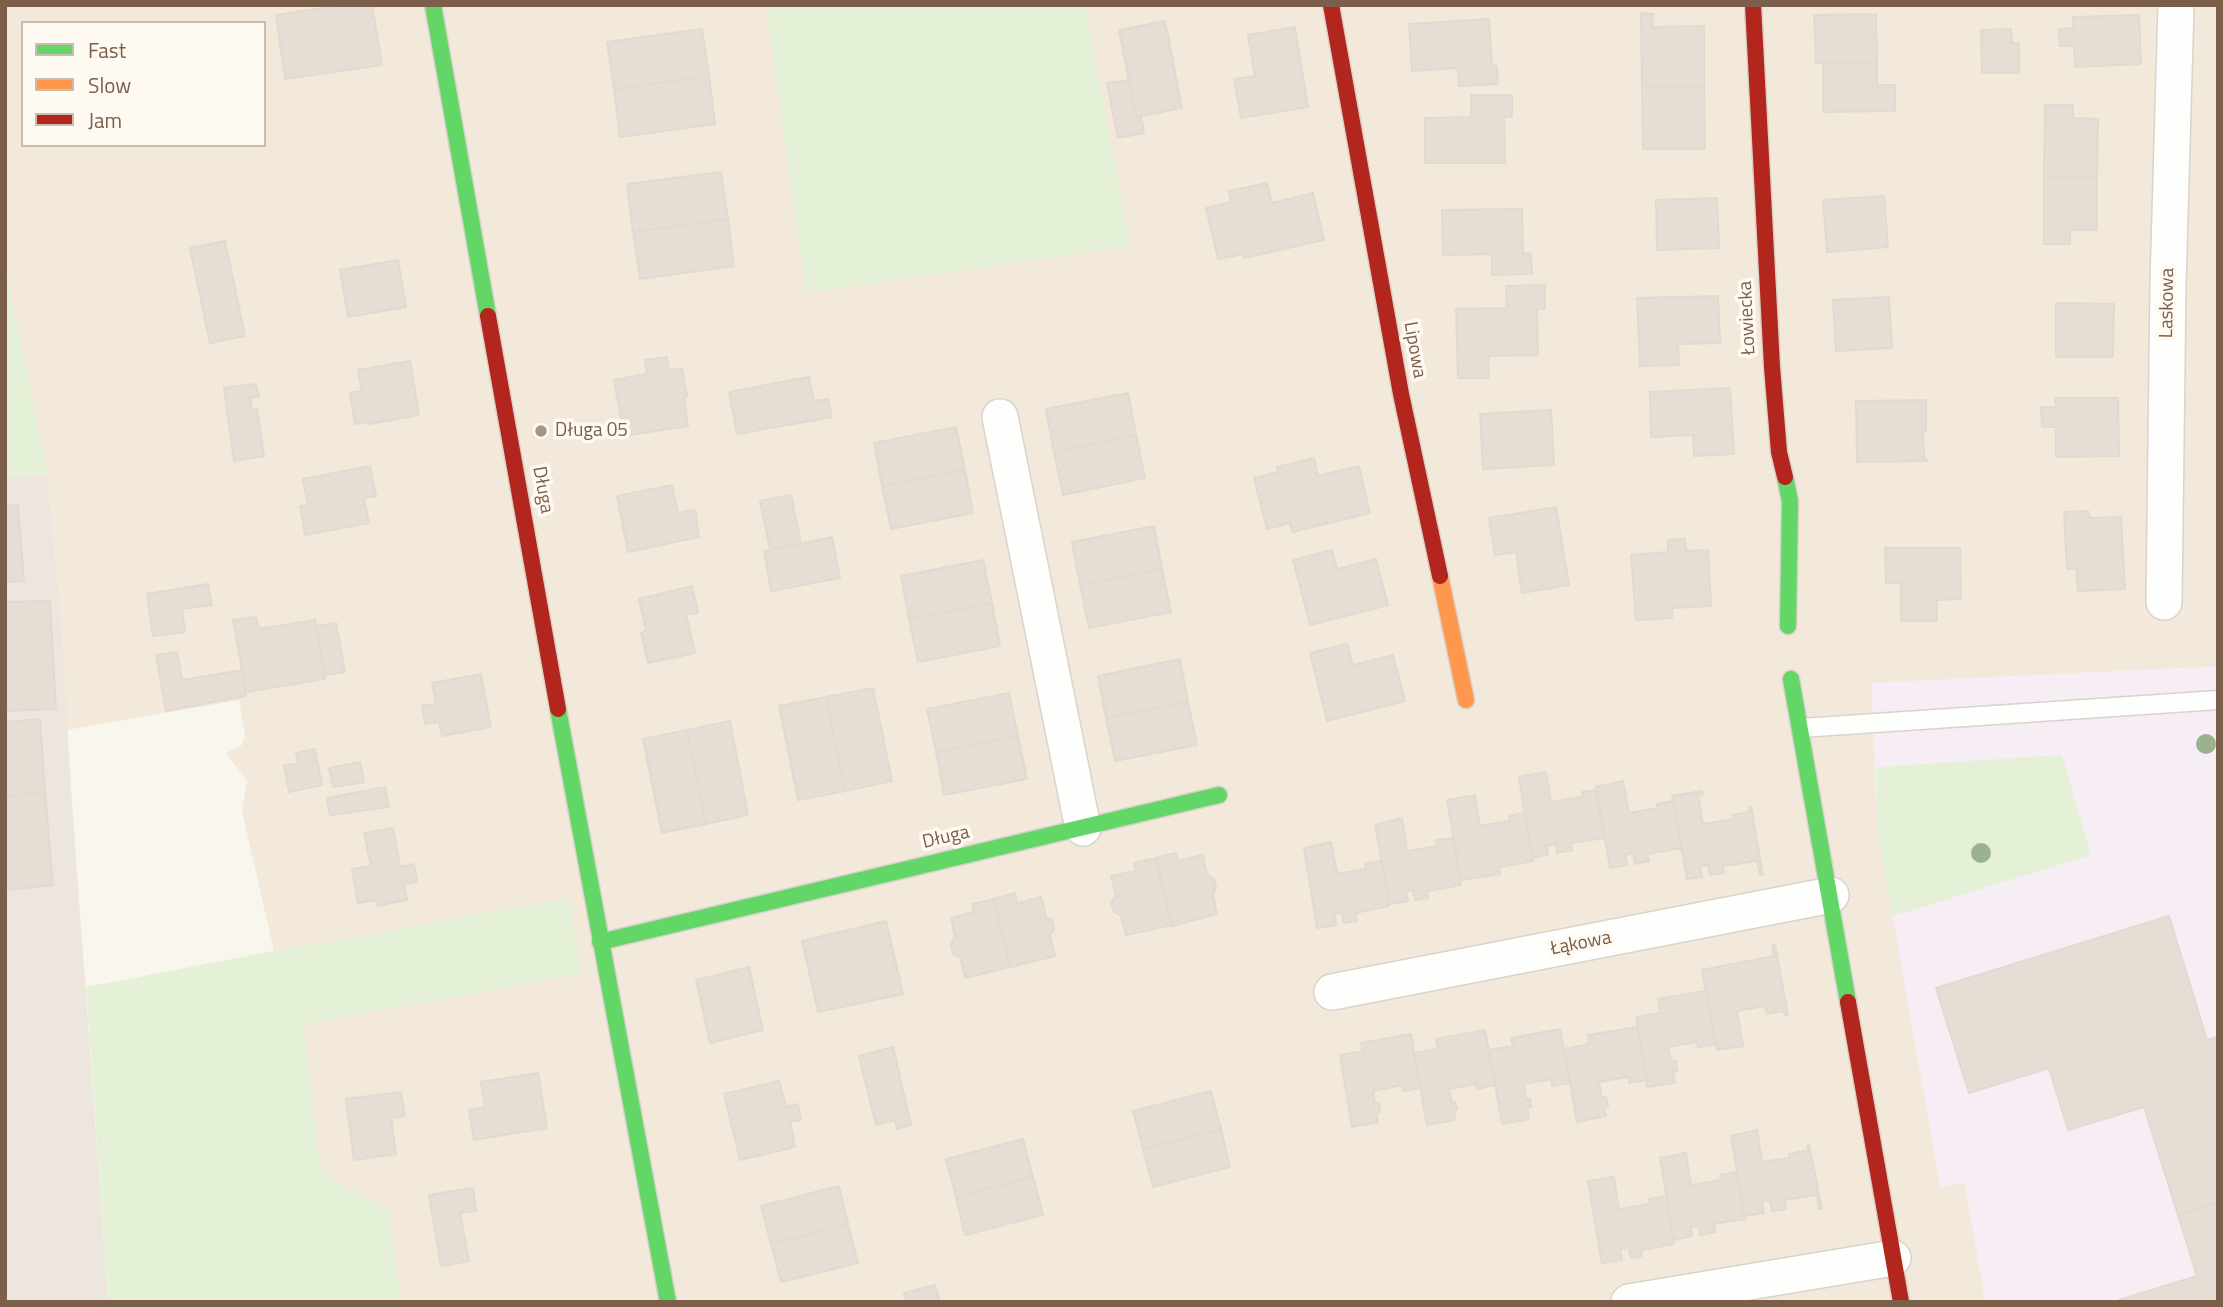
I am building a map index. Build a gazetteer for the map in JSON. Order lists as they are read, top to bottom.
{
  "streets": {
    "street": [
      "Laskowa",
      "Łowiecka",
      "Lipowa",
      "Długa",
      "Łąkowa"
    ]
  },
  "places": ["Długa 05"],
  "legend": ["Fast", "Slow", "Jam"]
}
